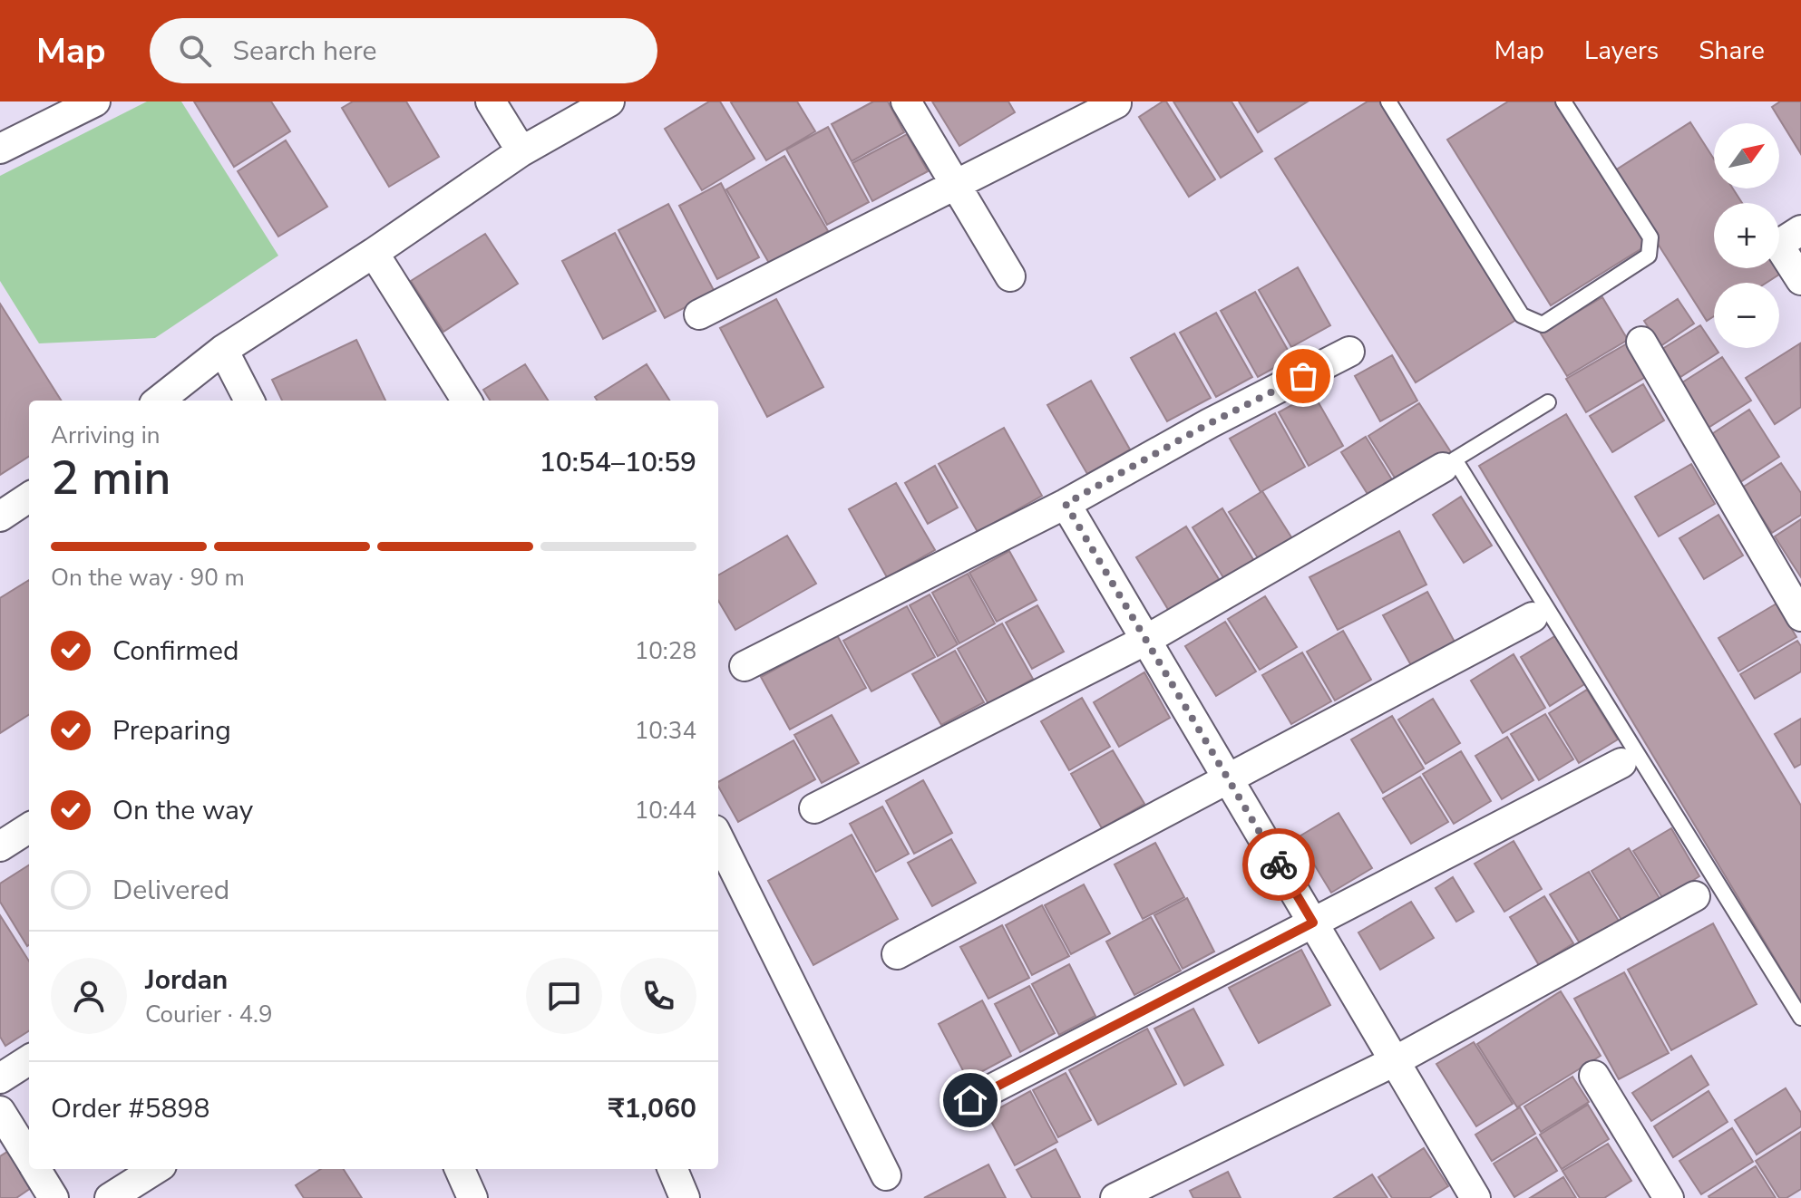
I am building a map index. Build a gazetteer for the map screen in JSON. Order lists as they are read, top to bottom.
{
  "north": "top right",
  "page": {
    "header": "Map",
    "search": "Search here",
    "nav": ["Map", "Layers", "Share"],
    "map_buttons": ["+", "−"],
    "heading": ["2 min", "Arriving in", "10:54–10:59"],
    "panel": [
      "Jordan",
      "Courier · 4.9",
      "Order #5898",
      "₹1,060"
    ],
    "bar": "On the way · 90 m",
    "list": [
      ["Confirmed", "10:28"],
      ["Preparing", "10:34"],
      ["On the way", "10:44"],
      "Delivered"
    ]
  }
}
